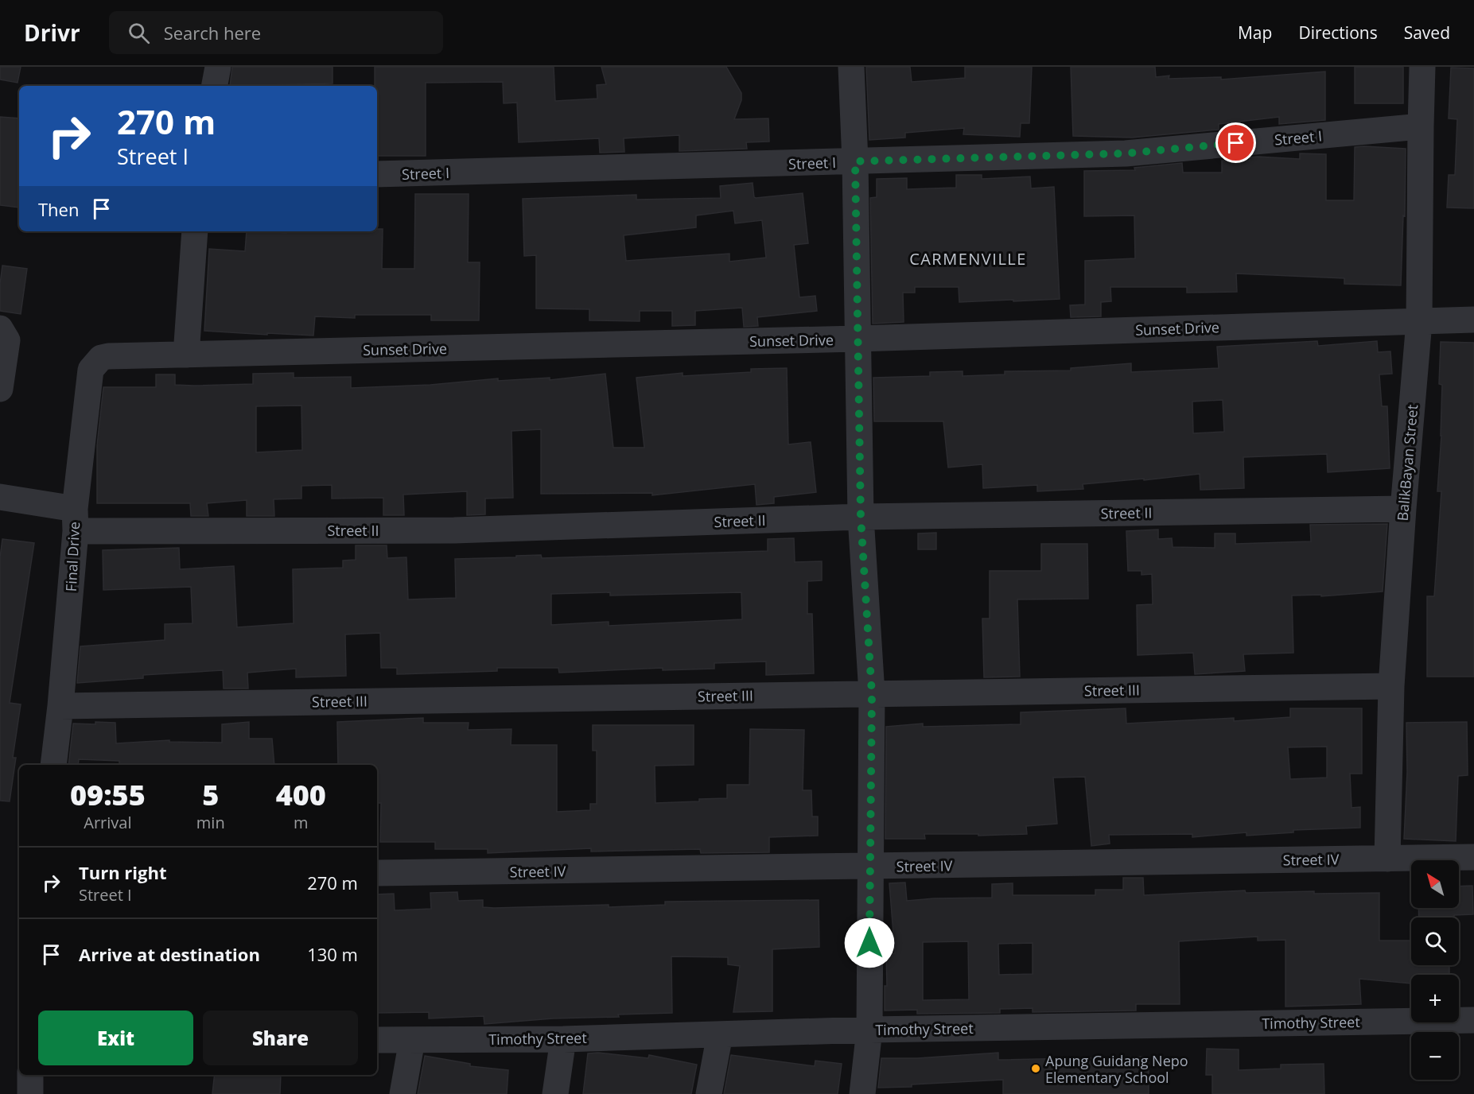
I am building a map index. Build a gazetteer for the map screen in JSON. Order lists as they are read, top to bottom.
{
  "streets": {
    "street": [
      "Street I",
      "Sunset Drive",
      "BalikBayan Street",
      "Street II",
      "Final Drive",
      "Street III",
      "Street IV",
      "Timothy Street"
    ]
  },
  "crossings": [
    ["Street I", "BalikBayan Street"],
    ["Sunset Drive", "BalikBayan Street"],
    ["Sunset Drive", "Final Drive"],
    ["BalikBayan Street", "Street II"],
    ["BalikBayan Street", "Street III"],
    ["BalikBayan Street", "Street IV"],
    ["Street II", "Final Drive"],
    ["Final Drive", "Street III"]
  ],
  "districts": ["CARMENVILLE"],
  "places": ["Apung Guidang Nepo Elementary School"],
  "north": "top left",
  "page": {
    "header": "Drivr",
    "search": "Search here",
    "nav": ["Map", "Directions", "Saved"],
    "turn": ["270 m", "Street I"],
    "then": "Then",
    "eta": [
      "09:55",
      "Arrival",
      "5",
      "min",
      "400",
      "m"
    ],
    "list": [
      {
        "name": "Turn right",
        "note": "Street I",
        "value": "270 m"
      },
      {
        "name": "Arrive at destination",
        "value": "130 m"
      }
    ],
    "map_buttons": ["+", "−"],
    "buttons": ["Exit", "Share"]
  }
}
